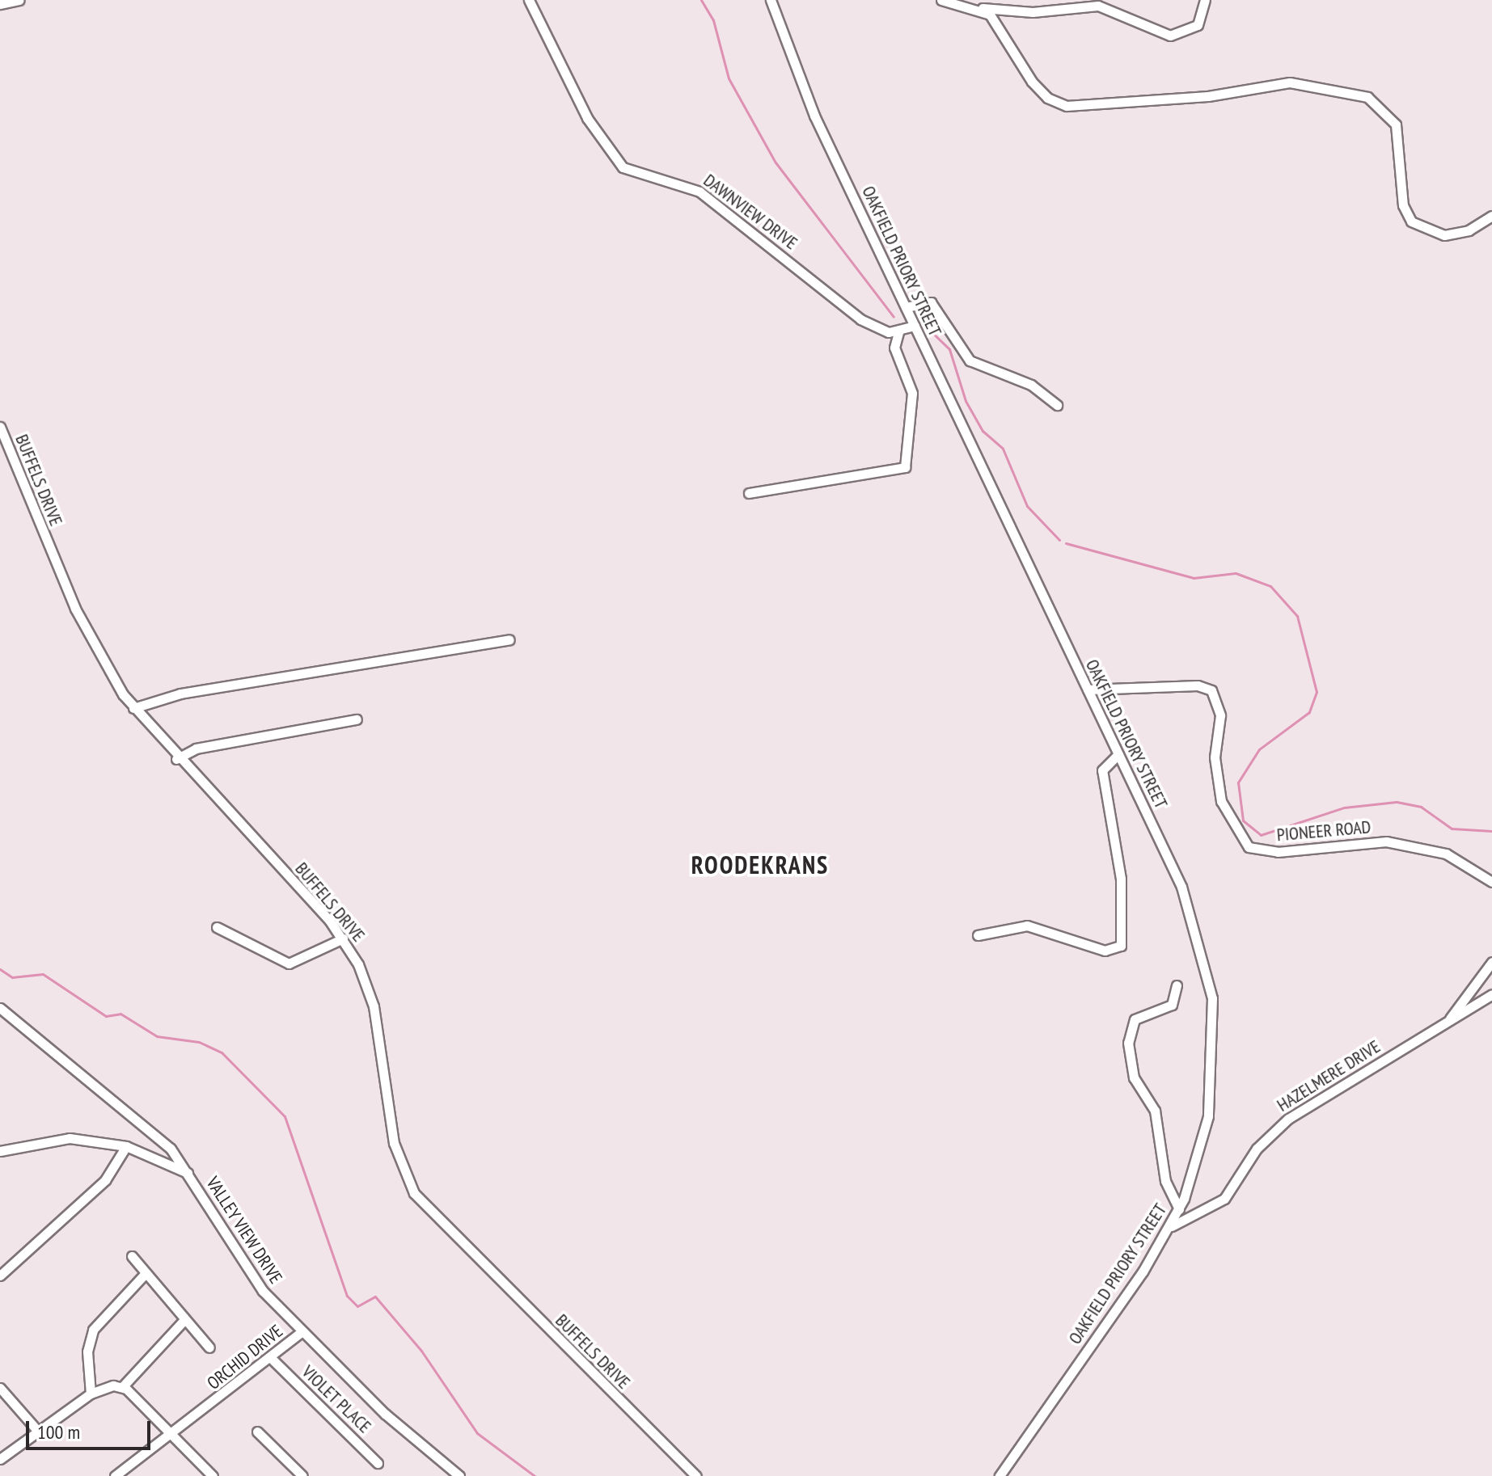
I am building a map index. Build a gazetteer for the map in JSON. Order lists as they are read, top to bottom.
{
  "streets": {
    "street": [
      "DAWNVIEW DRIVE",
      "OAKFIELD PRIORY STREET",
      "BUFFELS DRIVE",
      "PIONEER ROAD",
      "HAZELMERE DRIVE",
      "VALLEY VIEW DRIVE",
      "ORCHID DRIVE",
      "VIOLET PLACE"
    ]
  },
  "crossings": [
    ["OAKFIELD PRIORY STREET", "PIONEER ROAD"],
    ["OAKFIELD PRIORY STREET", "HAZELMERE DRIVE"],
    ["VALLEY VIEW DRIVE", "ORCHID DRIVE"],
    ["ORCHID DRIVE", "VIOLET PLACE"]
  ],
  "districts": ["ROODEKRANS"],
  "scale_bar": "100 m"
}
